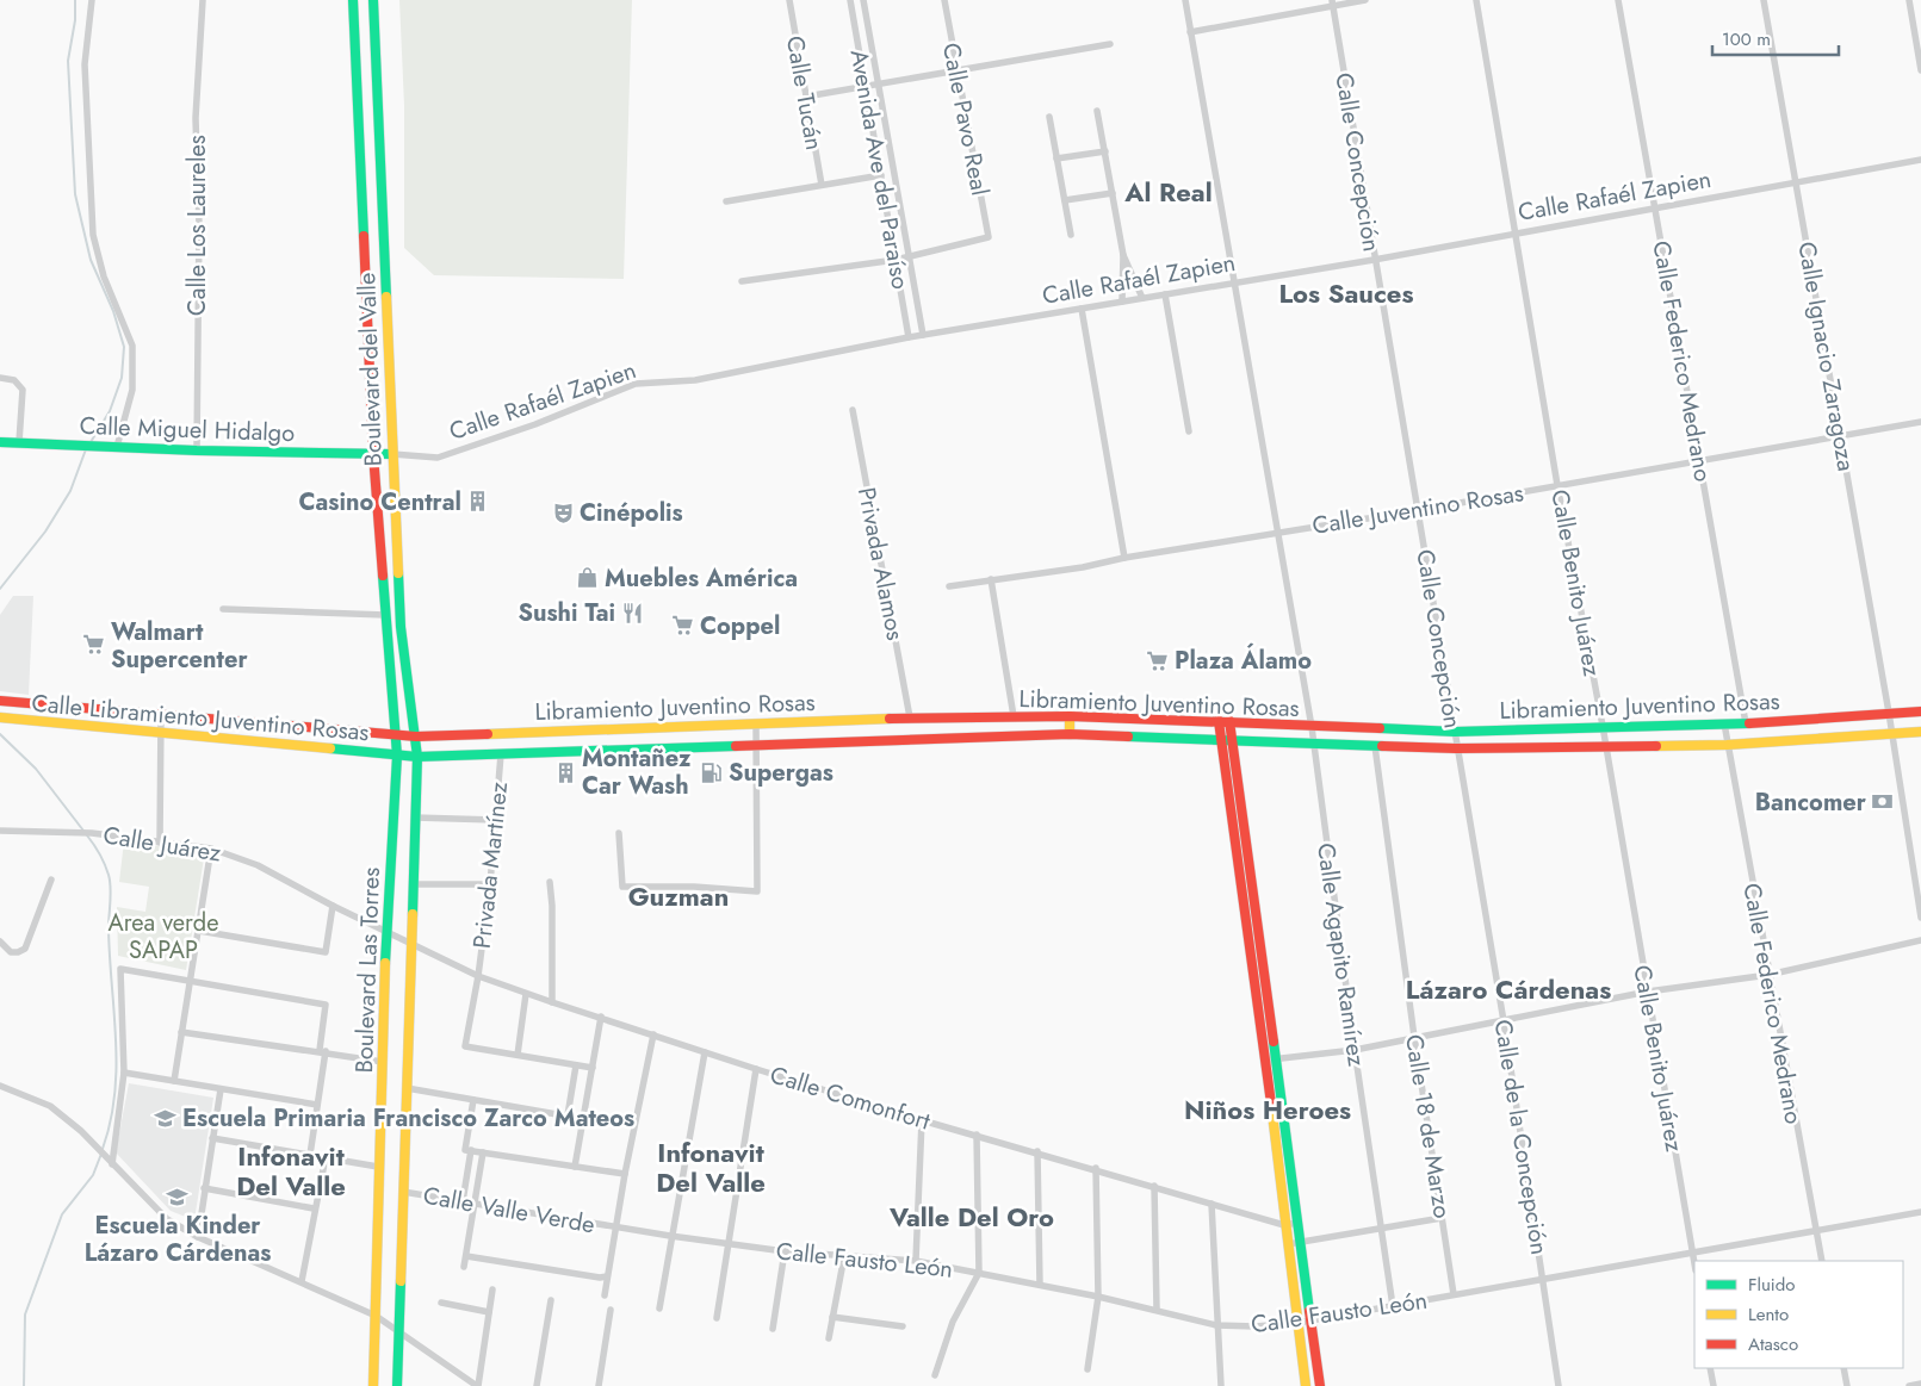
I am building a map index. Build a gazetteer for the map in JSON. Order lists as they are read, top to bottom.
{
  "streets": {
    "street": [
      "Calle Tucán",
      "Calle Pavo Real",
      "Calle Concepción",
      "Avenida Ave del Paraíso",
      "Calle Rafaél Zapien",
      "Calle Los Laureles",
      "Calle Ignacio Zaragoza",
      "Calle Federico Medrano",
      "Boulevard del Valle",
      "Calle Miguel Hidalgo",
      "Calle Juventino Rosas",
      "Privada Alamos",
      "Calle Benito Juárez",
      "Libramiento Juventino Rosas",
      "Calle Libramiento Juventino Rosas",
      "Calle Juárez",
      "Privada Martínez",
      "Calle Agapito Ramírez",
      "Boulevard Las Torres",
      "Calle Comonfort",
      "Calle 18 de Marzo",
      "Calle de la Concepción",
      "Calle Valle Verde",
      "Calle Fausto León"
    ]
  },
  "crossings": [
    ["Calle Pavo Real", "Avenida Ave del Paraíso"],
    ["Calle Concepción", "Calle Rafaél Zapien"],
    ["Calle Concepción", "Calle Juventino Rosas"],
    ["Calle Concepción", "Libramiento Juventino Rosas"],
    ["Calle Concepción", "Calle de la Concepción"],
    ["Avenida Ave del Paraíso", "Calle Rafaél Zapien"],
    ["Calle Rafaél Zapien", "Calle Ignacio Zaragoza"],
    ["Calle Rafaél Zapien", "Calle Federico Medrano"],
    ["Calle Rafaél Zapien", "Boulevard del Valle"],
    ["Calle Rafaél Zapien", "Calle Miguel Hidalgo"],
    ["Calle Rafaél Zapien", "Calle Benito Juárez"],
    ["Calle Rafaél Zapien", "Calle Agapito Ramírez"],
    ["Calle Los Laureles", "Calle Miguel Hidalgo"],
    ["Calle Ignacio Zaragoza", "Calle Juventino Rosas"],
    ["Calle Ignacio Zaragoza", "Libramiento Juventino Rosas"],
    ["Calle Federico Medrano", "Calle Juventino Rosas"],
    ["Calle Federico Medrano", "Libramiento Juventino Rosas"],
    ["Calle Federico Medrano", "Calle Fausto León"],
    ["Boulevard del Valle", "Calle Miguel Hidalgo"],
    ["Boulevard del Valle", "Libramiento Juventino Rosas"],
    ["Boulevard del Valle", "Calle Libramiento Juventino Rosas"],
    ["Boulevard del Valle", "Boulevard Las Torres"],
    ["Calle Juventino Rosas", "Calle Benito Juárez"],
    ["Calle Juventino Rosas", "Calle Agapito Ramírez"],
    ["Privada Alamos", "Libramiento Juventino Rosas"],
    ["Calle Benito Juárez", "Libramiento Juventino Rosas"],
    ["Calle Benito Juárez", "Calle Fausto León"],
    ["Libramiento Juventino Rosas", "Calle Libramiento Juventino Rosas"],
    ["Libramiento Juventino Rosas", "Privada Martínez"],
    ["Libramiento Juventino Rosas", "Calle Agapito Ramírez"],
    ["Libramiento Juventino Rosas", "Boulevard Las Torres"],
    ["Libramiento Juventino Rosas", "Calle 18 de Marzo"],
    ["Libramiento Juventino Rosas", "Calle de la Concepción"],
    ["Calle Libramiento Juventino Rosas", "Boulevard Las Torres"],
    ["Calle Juárez", "Boulevard Las Torres"],
    ["Calle Juárez", "Calle Comonfort"],
    ["Privada Martínez", "Calle Comonfort"],
    ["Calle Agapito Ramírez", "Calle Fausto León"],
    ["Boulevard Las Torres", "Calle Comonfort"],
    ["Boulevard Las Torres", "Calle Valle Verde"],
    ["Calle 18 de Marzo", "Calle Fausto León"],
    ["Calle de la Concepción", "Calle Fausto León"],
    ["Calle Valle Verde", "Calle Fausto León"]
  ],
  "districts": [
    "Al Real",
    "Los Sauces",
    "Guzman",
    "Lázaro Cárdenas",
    "Niños Heroes",
    "Infonavit Del Valle",
    "Infonavit Del Valle",
    "Valle Del Oro"
  ],
  "parks": ["Area verde SAPAP"],
  "places": {
    "building": ["Casino Central", "Montañez Car Wash"],
    "theatre": ["Cinépolis"],
    "shop": ["Muebles América"],
    "restaurant": ["Sushi Tai"],
    "supermarket": ["Coppel", "Walmart Supercenter", "Plaza Álamo"],
    "fuel station": ["Supergas"],
    "bank": ["Bancomer"],
    "school or university": ["Escuela Primaria Francisco Zarco Mateos", "Escuela Kinder Lázaro Cárdenas"]
  },
  "legend": ["Fluido", "Lento", "Atasco"],
  "scale_bar": "100 m"
}
